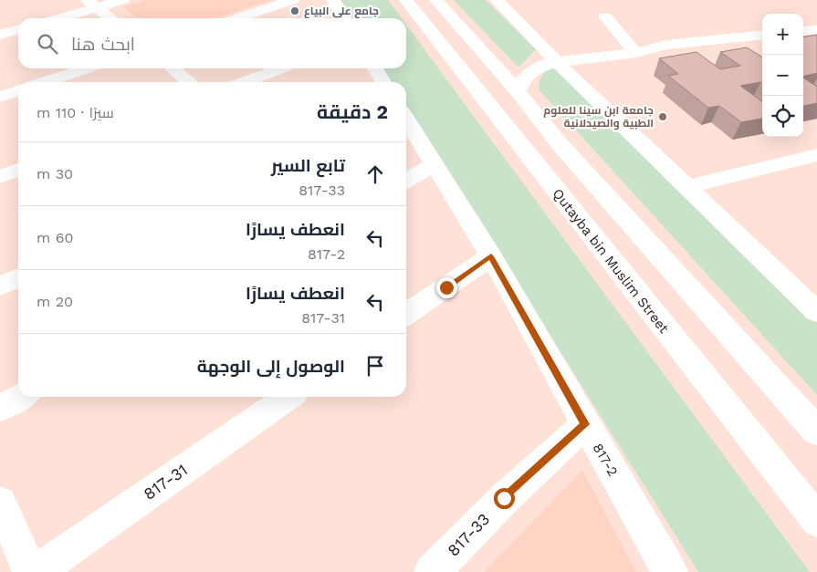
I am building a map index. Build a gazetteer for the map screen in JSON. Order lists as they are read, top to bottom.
{
  "streets": {
    "main road": [
      "Qutayba bin Muslim Street",
      "817-2",
      "817-31",
      "817-33"
    ]
  },
  "crossings": [
    ["817-2", "817-33"]
  ],
  "places": ["جامع علي البياع", "جامعة ابن سينا للعلوم الطبية والصيدلانية"],
  "page": {
    "map_buttons": ["+", "−"],
    "search": "ابحث هنا",
    "heading": ["2 دقيقة", "سيرًا · 110 m"],
    "list": [
      ["تابع السير", "817-33", "30 m"],
      ["انعطف يسارًا", "817-2", "60 m"],
      ["انعطف يسارًا", "817-31", "20 m"],
      "الوصول إلى الوجهة"
    ]
  }
}
